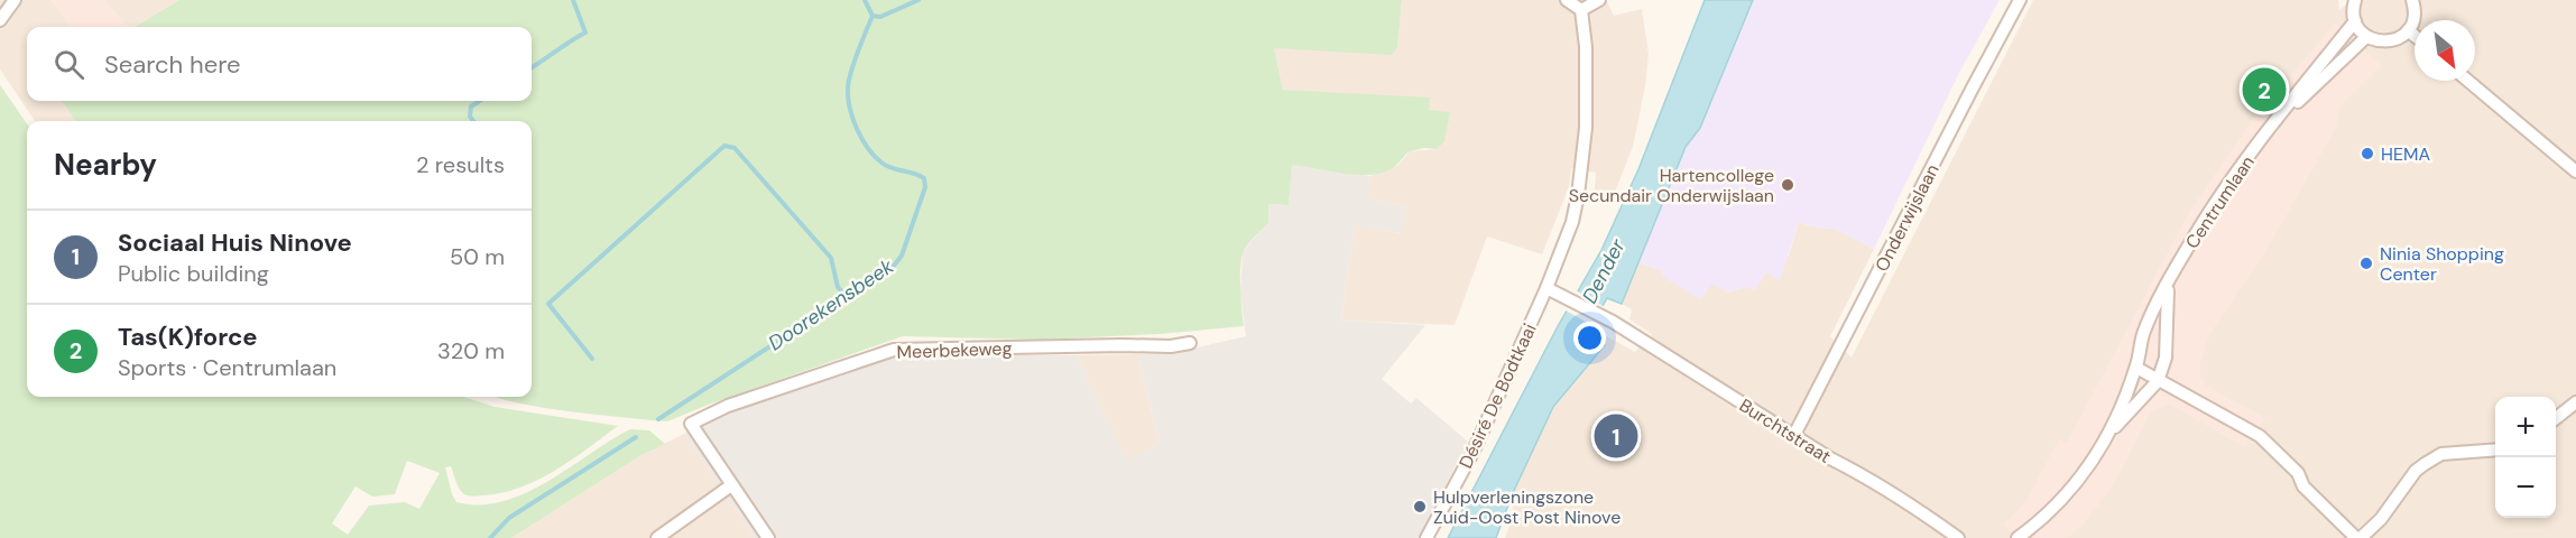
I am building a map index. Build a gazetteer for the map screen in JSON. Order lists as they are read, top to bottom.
{
  "streets": {
    "street": [
      "Centrumlaan",
      "Onderwijslaan",
      "Meerbekeweg",
      "Désiré De Bodtkaai",
      "Burchtstraat"
    ]
  },
  "crossings": [
    ["Onderwijslaan", "Burchtstraat"],
    ["Désiré De Bodtkaai", "Burchtstraat"]
  ],
  "water": ["Dender", "Doorekensbeek"],
  "places": [
    "HEMA",
    "Hartencollege Secundair Onderwijslaan",
    "Ninia Shopping Center",
    "Hulpverleningszone Zuid-Oost Post Ninove"
  ],
  "north": "bottom right",
  "page": {
    "search": "Search here",
    "pins": ["2", "1"],
    "heading": ["Nearby", "2 results"],
    "list": [
      {
        "mark": "1",
        "name": "Sociaal Huis Ninove",
        "note": "Public building",
        "value": "50 m"
      },
      {
        "mark": "2",
        "name": "Tas(K)force",
        "note": "Sports · Centrumlaan",
        "value": "320 m"
      }
    ],
    "map_buttons": ["+", "−"]
  }
}
